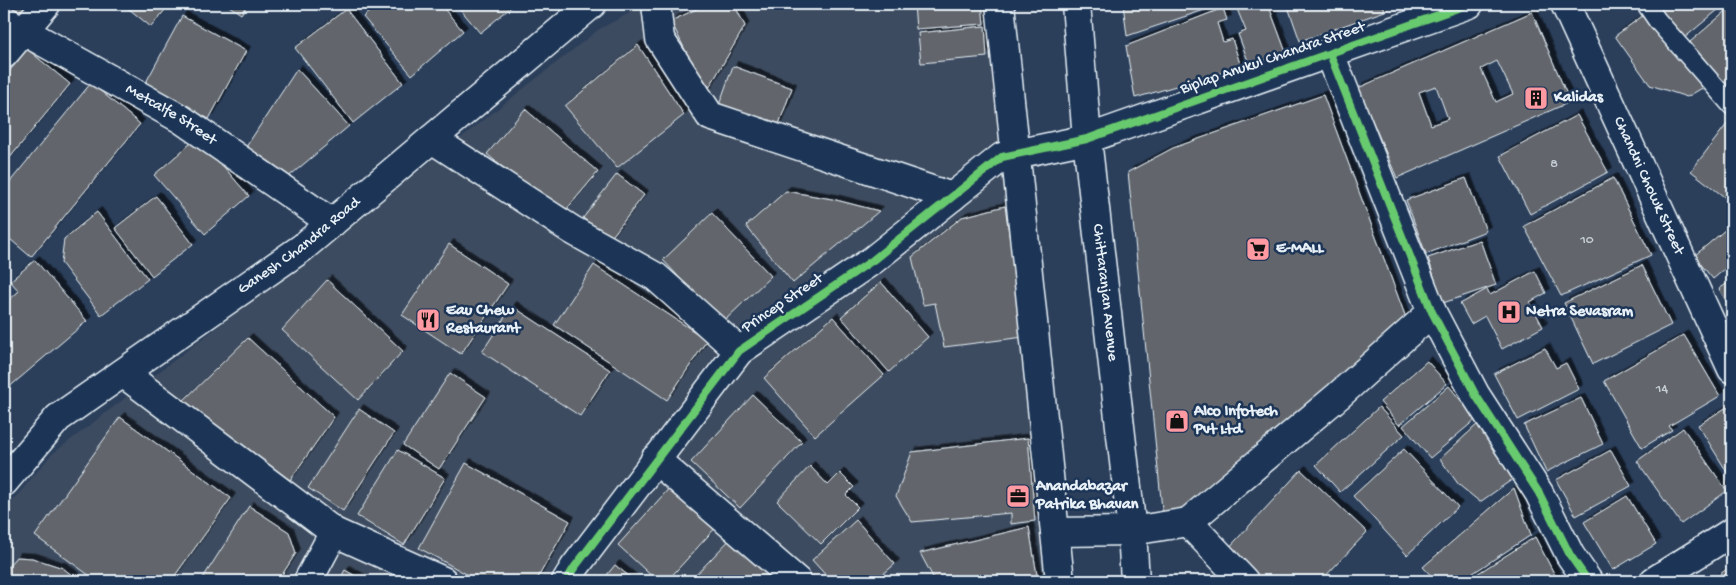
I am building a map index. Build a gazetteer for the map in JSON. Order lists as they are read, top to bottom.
{
  "streets": {
    "street": [
      "Biplap Anukul Chandra Street",
      "Metcalfe Street",
      "Chandni Chowk Street",
      "Ganesh Chandra Road",
      "Chittaranjan Avenue",
      "Princep Street"
    ]
  },
  "crossings": [
    ["Biplap Anukul Chandra Street", "Chittaranjan Avenue"],
    ["Biplap Anukul Chandra Street", "Princep Street"],
    ["Metcalfe Street", "Ganesh Chandra Road"],
    ["Chittaranjan Avenue", "Princep Street"]
  ],
  "places": {
    "building": ["Kalidas"],
    "supermarket": ["E-MALL"],
    "hospital": ["Netra Sevasram"],
    "restaurant": ["Eau Chew Restaurant"],
    "shop": ["Alco Infotech Pvt Ltd"],
    "office": ["Anandabazar Patrika Bhavan"]
  },
  "house_numbers": ["8", "10", "14"]
}
